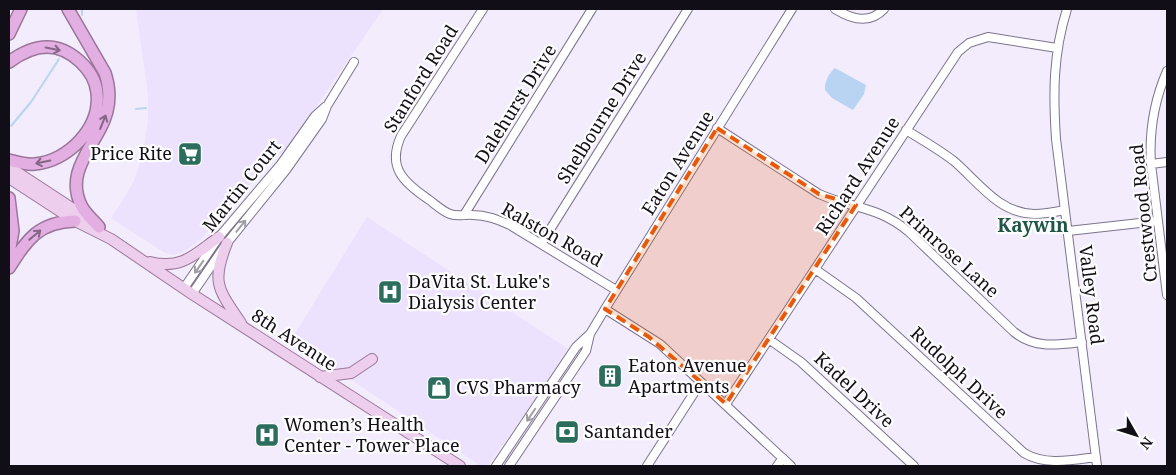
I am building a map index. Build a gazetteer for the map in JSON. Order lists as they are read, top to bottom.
{
  "streets": {
    "main road": ["8th Avenue"],
    "street": [
      "Stanford Road",
      "Dalehurst Drive",
      "Shelbourne Drive",
      "Eaton Avenue",
      "Richard Avenue",
      "Martin Court",
      "Crestwood Road",
      "Ralston Road",
      "Primrose Lane",
      "Valley Road",
      "Rudolph Drive",
      "Kadel Drive"
    ]
  },
  "crossings": [
    ["Stanford Road", "Ralston Road"],
    ["Dalehurst Drive", "Ralston Road"],
    ["Shelbourne Drive", "Ralston Road"],
    ["Eaton Avenue", "Ralston Road"],
    ["Eaton Avenue", "Primrose Lane"],
    ["Richard Avenue", "Primrose Lane"],
    ["Richard Avenue", "Valley Road"],
    ["Richard Avenue", "Rudolph Drive"],
    ["Richard Avenue", "Kadel Drive"],
    ["Martin Court", "8th Avenue"],
    ["Primrose Lane", "Valley Road"],
    ["Valley Road", "Rudolph Drive"]
  ],
  "districts": ["Kaywin"],
  "places": {
    "supermarket": ["Price Rite"],
    "hospital": ["DaVita St. Luke's Dialysis Center", "Women’s Health Center - Tower Place"],
    "building": ["Eaton Avenue Apartments"],
    "shop": ["CVS Pharmacy"],
    "bank": ["Santander"]
  },
  "north": "bottom right"
}
